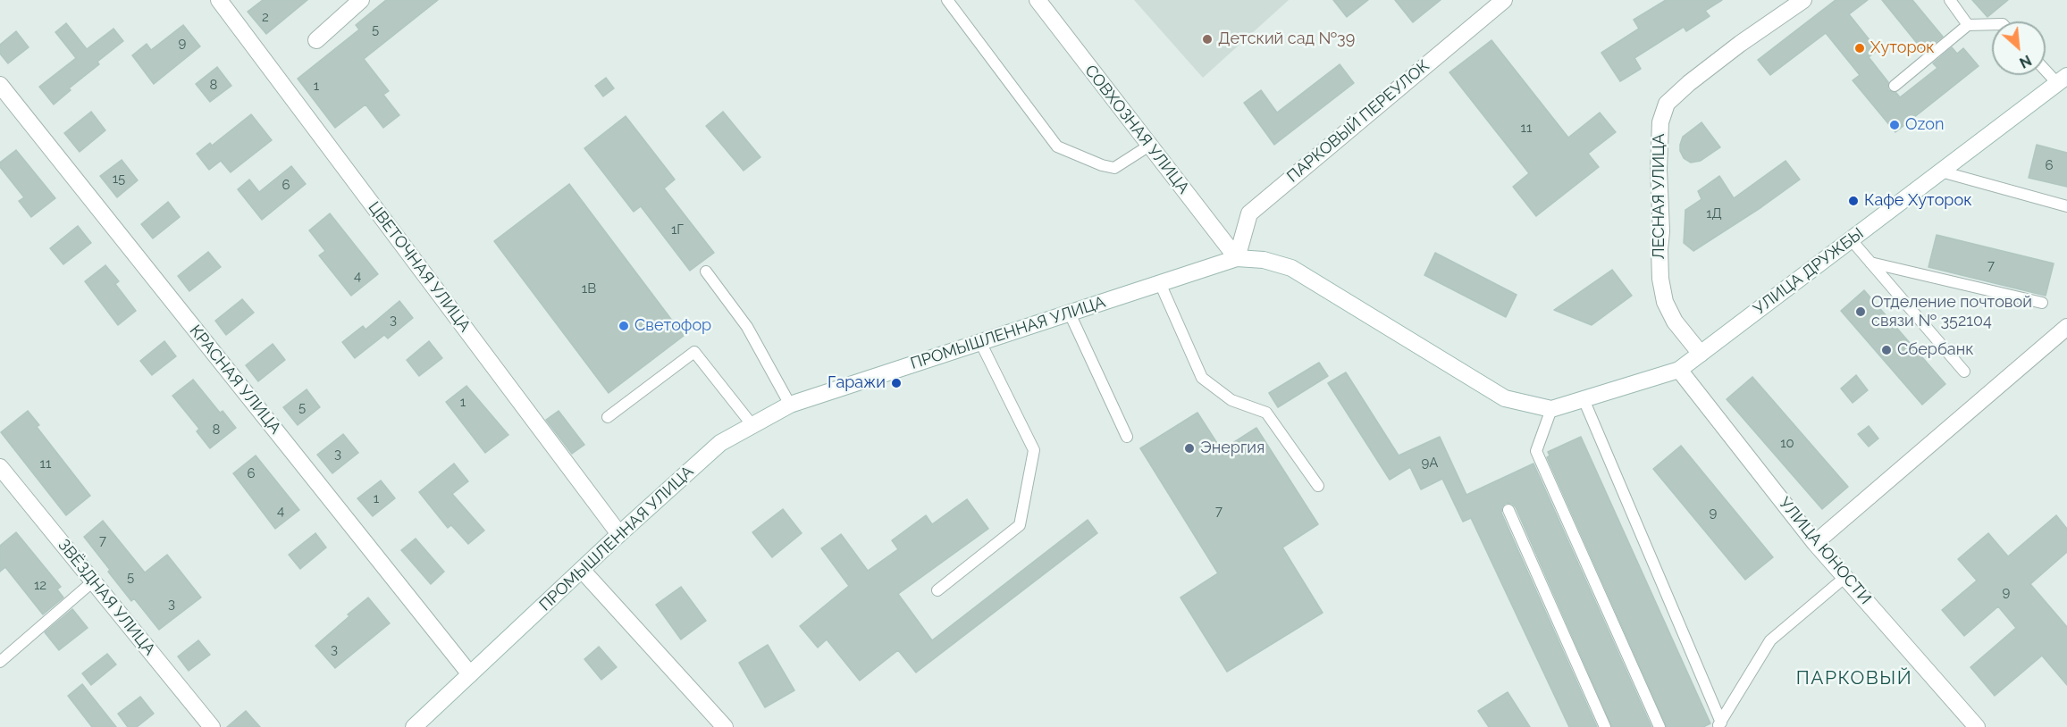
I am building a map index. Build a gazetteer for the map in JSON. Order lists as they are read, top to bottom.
{
  "streets": {
    "street": [
      "ПАРКОВЫЙ ПЕРЕУЛОК",
      "СОВХОЗНАЯ УЛИЦА",
      "ЛЕСНАЯ УЛИЦА",
      "ЦВЕТОЧНАЯ УЛИЦА",
      "УЛИЦА ДРУЖБЫ",
      "ПРОМЫШЛЕННАЯ УЛИЦА",
      "КРАСНАЯ УЛИЦА",
      "УЛИЦА ЮНОСТИ",
      "ЗВЁЗДНАЯ УЛИЦА"
    ]
  },
  "crossings": [
    ["ПАРКОВЫЙ ПЕРЕУЛОК", "СОВХОЗНАЯ УЛИЦА"],
    ["ПАРКОВЫЙ ПЕРЕУЛОК", "ПРОМЫШЛЕННАЯ УЛИЦА"],
    ["СОВХОЗНАЯ УЛИЦА", "ПРОМЫШЛЕННАЯ УЛИЦА"],
    ["ЛЕСНАЯ УЛИЦА", "УЛИЦА ДРУЖБЫ"],
    ["ЦВЕТОЧНАЯ УЛИЦА", "ПРОМЫШЛЕННАЯ УЛИЦА"],
    ["УЛИЦА ДРУЖБЫ", "ПРОМЫШЛЕННАЯ УЛИЦА"],
    ["УЛИЦА ДРУЖБЫ", "УЛИЦА ЮНОСТИ"],
    ["ПРОМЫШЛЕННАЯ УЛИЦА", "КРАСНАЯ УЛИЦА"],
    ["ПРОМЫШЛЕННАЯ УЛИЦА", "УЛИЦА ЮНОСТИ"]
  ],
  "districts": ["ПАРКОВЫЙ"],
  "places": [
    "Детский сад №39",
    "Хуторок",
    "Ozon",
    "Кафе Хуторок",
    "Отделение почтовой связи № 352104",
    "Светофор",
    "Сбербанк",
    "Гаражи",
    "Энергия"
  ],
  "house_numbers": [
    "2",
    "5",
    "9",
    "8",
    "1",
    "11",
    "6",
    "15",
    "6",
    "1Д",
    "1Г",
    "7",
    "4",
    "1В",
    "3",
    "1",
    "5",
    "8",
    "10",
    "3",
    "9А",
    "11",
    "6",
    "1",
    "4",
    "7",
    "9",
    "7",
    "5",
    "12",
    "9",
    "3",
    "3"
  ],
  "north": "bottom right"
}
